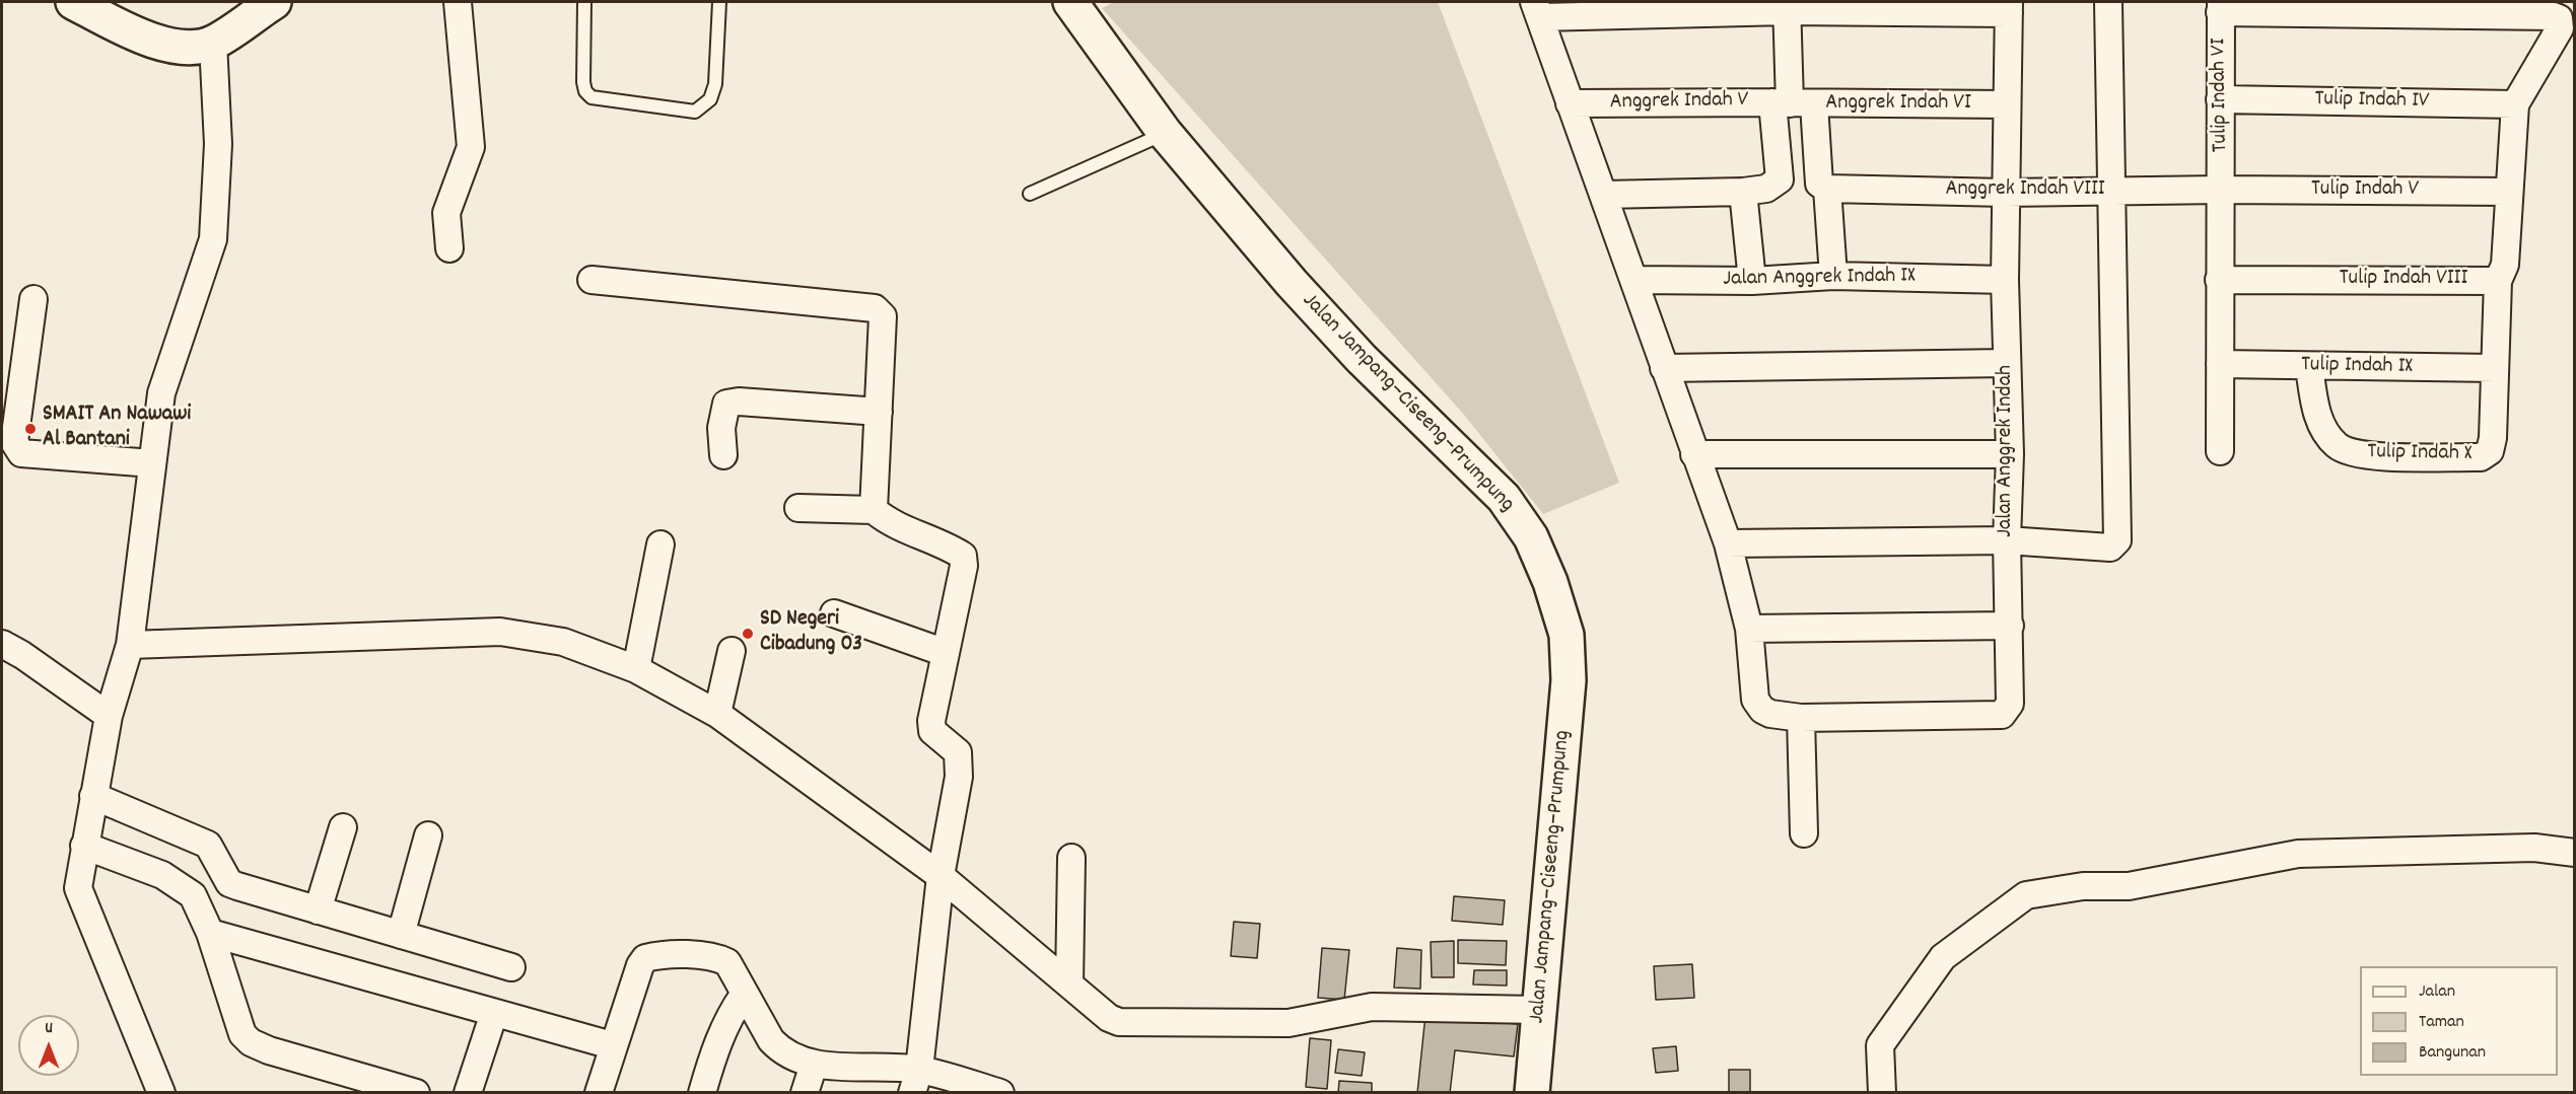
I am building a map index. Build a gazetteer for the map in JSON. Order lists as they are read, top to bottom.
{
  "streets": {
    "main road": ["Jalan Jampang–Ciseeng–Prumpung"],
    "street": [
      "Tulip Indah VI",
      "Tulip Indah IV",
      "Anggrek Indah V",
      "Anggrek Indah VI",
      "Anggrek Indah VIII",
      "Tulip Indah V",
      "Jalan Anggrek Indah IX",
      "Tulip Indah VIII",
      "Tulip Indah IX",
      "Jalan Anggrek Indah",
      "Tulip Indah X"
    ]
  },
  "crossings": [
    ["Tulip Indah VI", "Tulip Indah IV"],
    ["Tulip Indah VI", "Anggrek Indah VIII"],
    ["Tulip Indah VI", "Tulip Indah V"],
    ["Tulip Indah VI", "Tulip Indah VIII"],
    ["Tulip Indah VI", "Tulip Indah IX"],
    ["Tulip Indah IV", "Tulip Indah VIII"],
    ["Anggrek Indah V", "Anggrek Indah VI"],
    ["Anggrek Indah VI", "Jalan Anggrek Indah"],
    ["Anggrek Indah VIII", "Tulip Indah V"],
    ["Anggrek Indah VIII", "Jalan Anggrek Indah"],
    ["Tulip Indah V", "Tulip Indah VIII"],
    ["Jalan Anggrek Indah IX", "Jalan Anggrek Indah"],
    ["Tulip Indah VIII", "Tulip Indah X"],
    ["Tulip Indah IX", "Tulip Indah X"]
  ],
  "places": ["SMAIT An Nawawi Al Bantani", "SD Negeri Cibadung 03"],
  "legend": ["Jalan", "Taman", "Bangunan"],
  "north": "top"
}
